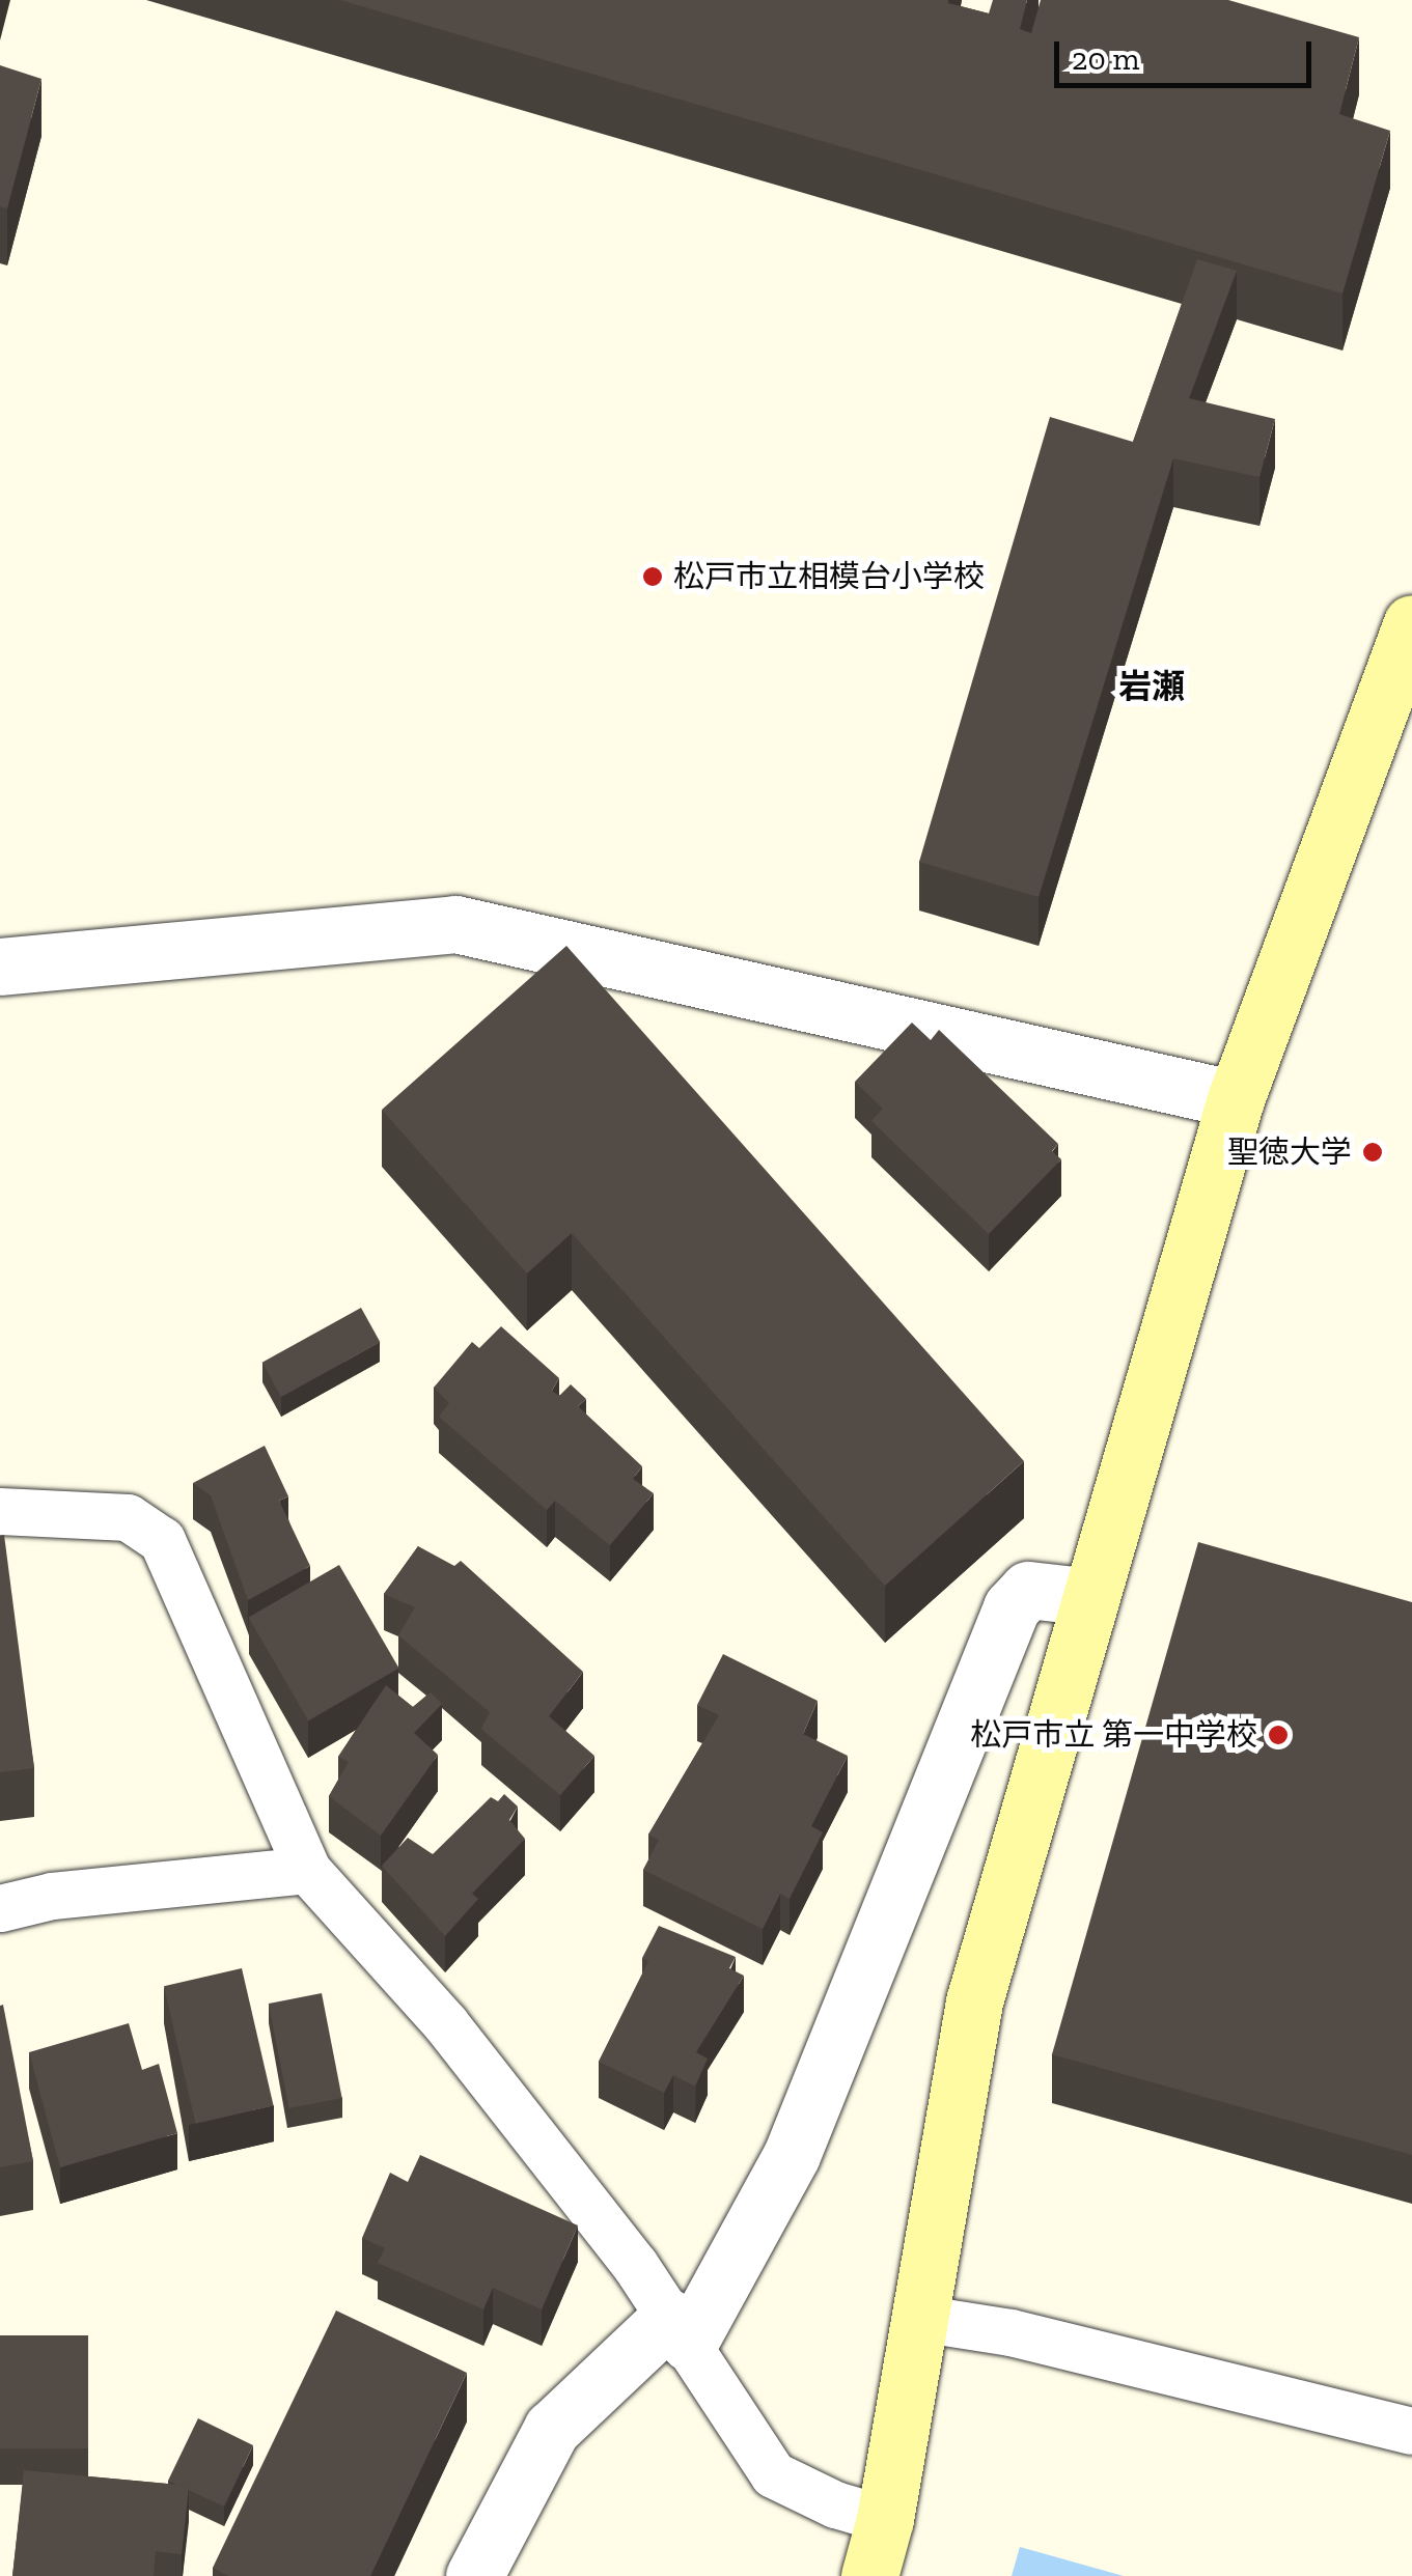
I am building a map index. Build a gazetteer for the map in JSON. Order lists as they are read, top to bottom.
{
  "districts": ["岩瀬"],
  "places": ["松戸市立相模台小学校", "聖徳大学", "松戸市立 第一中学校"],
  "scale_bar": "20 m"
}
